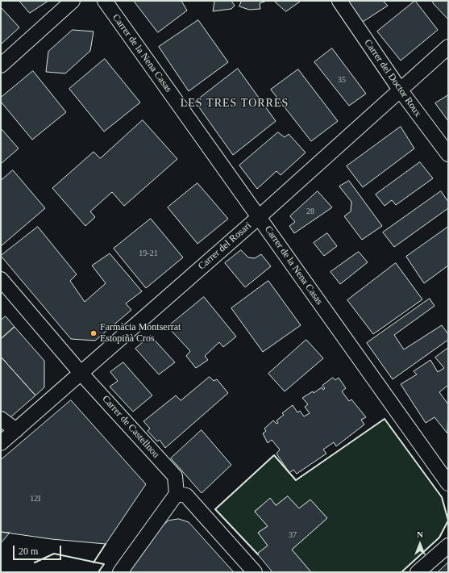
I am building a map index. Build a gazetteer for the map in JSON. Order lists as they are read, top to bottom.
{
  "streets": {
    "street": [
      "Carrer de la Nena Casas",
      "Carrer del Doctor Roux",
      "Carrer del Rosari",
      "Carrer de Castellnou"
    ]
  },
  "crossings": [
    ["Carrer de la Nena Casas", "Carrer del Rosari"],
    ["Carrer del Doctor Roux", "Carrer del Rosari"],
    ["Carrer del Rosari", "Carrer de Castellnou"]
  ],
  "districts": ["LES TRES TORRES"],
  "places": ["Farmàcia Montserrat Estopiñà Cros"],
  "house_numbers": [
    "35",
    "28",
    "19-21",
    "12I",
    "37"
  ],
  "scale_bar": "20 m",
  "north": "top"
}
